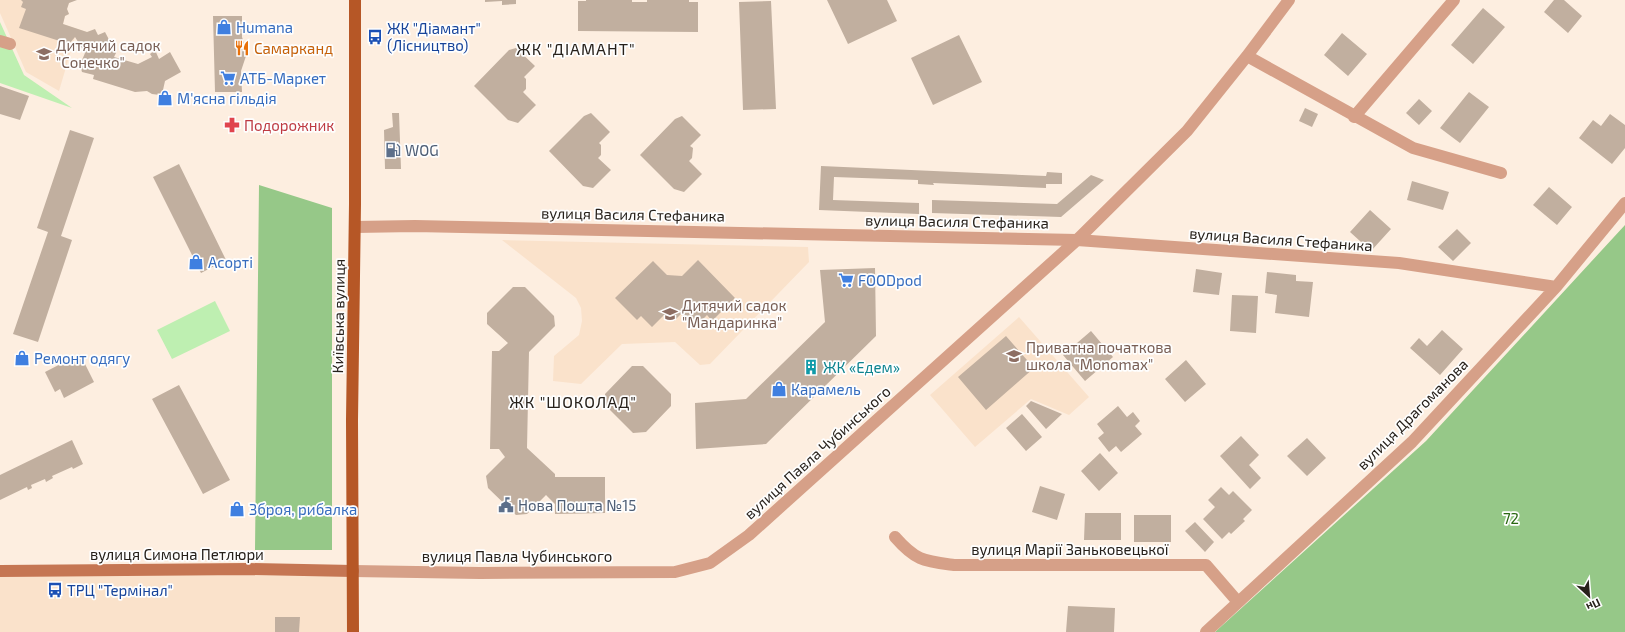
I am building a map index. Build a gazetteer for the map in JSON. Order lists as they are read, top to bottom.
{
  "streets": {
    "main road": ["Київська вулиця", "вулиця Симона Петлюри"],
    "street": [
      "вулиця Василя Стефаника",
      "вулиця Драгоманова",
      "вулиця Павла Чубинського",
      "вулиця Марії Заньковецької"
    ]
  },
  "crossings": [
    ["вулиця Василя Стефаника", "Київська вулиця"],
    ["вулиця Василя Стефаника", "вулиця Драгоманова"],
    ["вулиця Василя Стефаника", "вулиця Павла Чубинського"],
    ["Київська вулиця", "вулиця Павла Чубинського"],
    ["Київська вулиця", "вулиця Симона Петлюри"],
    ["вулиця Драгоманова", "вулиця Марії Заньковецької"],
    ["вулиця Павла Чубинського", "вулиця Симона Петлюри"]
  ],
  "districts": ["ЖК \"ДІАМАНТ\"", "ЖК \"ШОКОЛАД\""],
  "parks": ["72"],
  "places": {
    "shop": [
      "Humana",
      "М'ясна гільдія",
      "Асорті",
      "Ремонт одягу",
      "Карамель",
      "Зброя, рибалка"
    ],
    "bus stop": ["ЖК \"Діамант\" (Лісництво)", "ТРЦ \"Термінал\""],
    "restaurant": ["Самарканд"],
    "school or university": ["Дитячий садок \"Сонечко\"", "Дитячий садок \"Мандаринка\"", "Приватна початкова школа \"Monomax\""],
    "supermarket": ["АТБ-Маркет", "FOODpod"],
    "pharmacy": ["Подорожник"],
    "fuel station": ["WOG"],
    "building": ["ЖК «Едем»"],
    "public building": ["Нова Пошта №15"]
  },
  "north": "bottom right"
}
